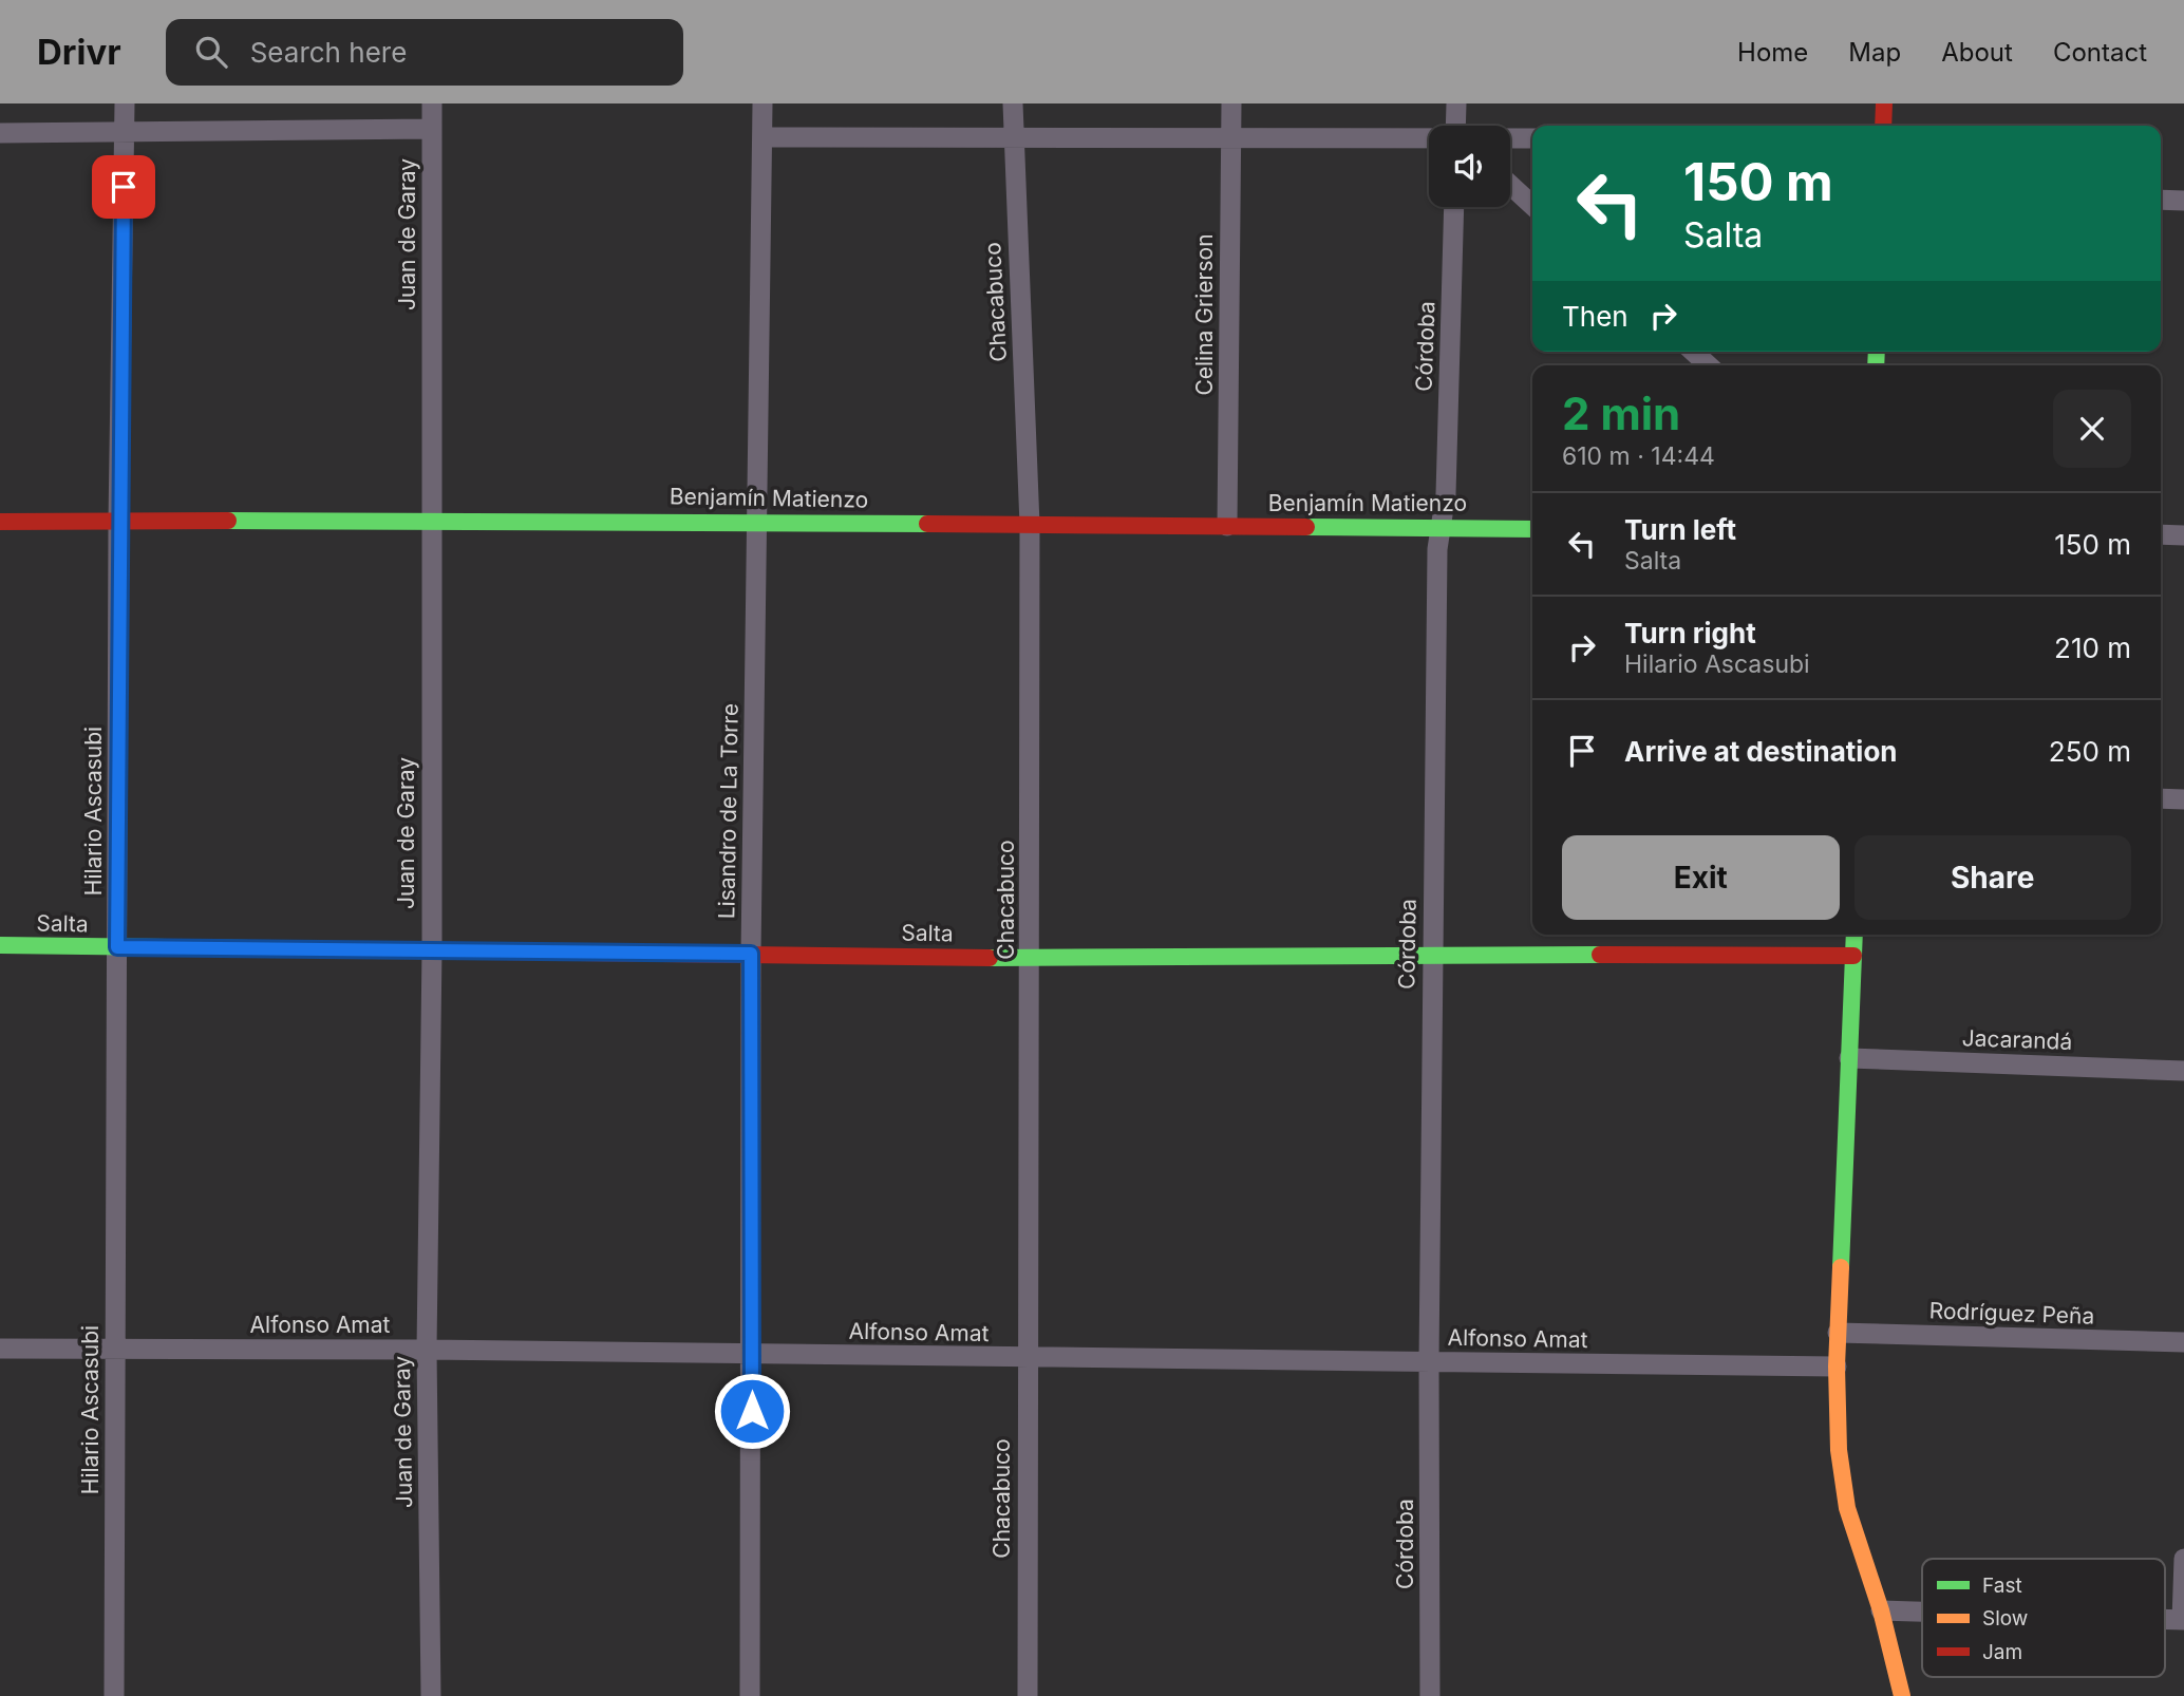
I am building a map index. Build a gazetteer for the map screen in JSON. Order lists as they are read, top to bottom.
{
  "streets": {
    "street": [
      "Juan de Garay",
      "Chacabuco",
      "Celina Grierson",
      "Córdoba",
      "Benjamín Matienzo",
      "Hilario Ascasubi",
      "Lisandro de La Torre",
      "Salta",
      "Jacarandá",
      "Rodríguez Peña",
      "Alfonso Amat"
    ]
  },
  "crossings": [
    ["Juan de Garay", "Benjamín Matienzo"],
    ["Juan de Garay", "Salta"],
    ["Juan de Garay", "Alfonso Amat"],
    ["Chacabuco", "Benjamín Matienzo"],
    ["Chacabuco", "Salta"],
    ["Chacabuco", "Alfonso Amat"],
    ["Celina Grierson", "Benjamín Matienzo"],
    ["Córdoba", "Benjamín Matienzo"],
    ["Córdoba", "Salta"],
    ["Córdoba", "Alfonso Amat"],
    ["Benjamín Matienzo", "Hilario Ascasubi"],
    ["Benjamín Matienzo", "Lisandro de La Torre"],
    ["Hilario Ascasubi", "Salta"],
    ["Hilario Ascasubi", "Alfonso Amat"],
    ["Lisandro de La Torre", "Salta"],
    ["Lisandro de La Torre", "Alfonso Amat"]
  ],
  "legend": ["Fast", "Slow", "Jam"],
  "page": {
    "header": "Drivr",
    "search": "Search here",
    "nav": [
      "Home",
      "Map",
      "About",
      "Contact"
    ],
    "turn": ["150 m", "Salta"],
    "then": "Then",
    "heading": ["2 min", "610 m · 14:44"],
    "list": [
      {
        "name": "Turn left",
        "note": "Salta",
        "value": "150 m"
      },
      {
        "name": "Turn right",
        "note": "Hilario Ascasubi",
        "value": "210 m"
      },
      {
        "name": "Arrive at destination",
        "value": "250 m"
      }
    ],
    "buttons": ["Exit", "Share"]
  }
}
